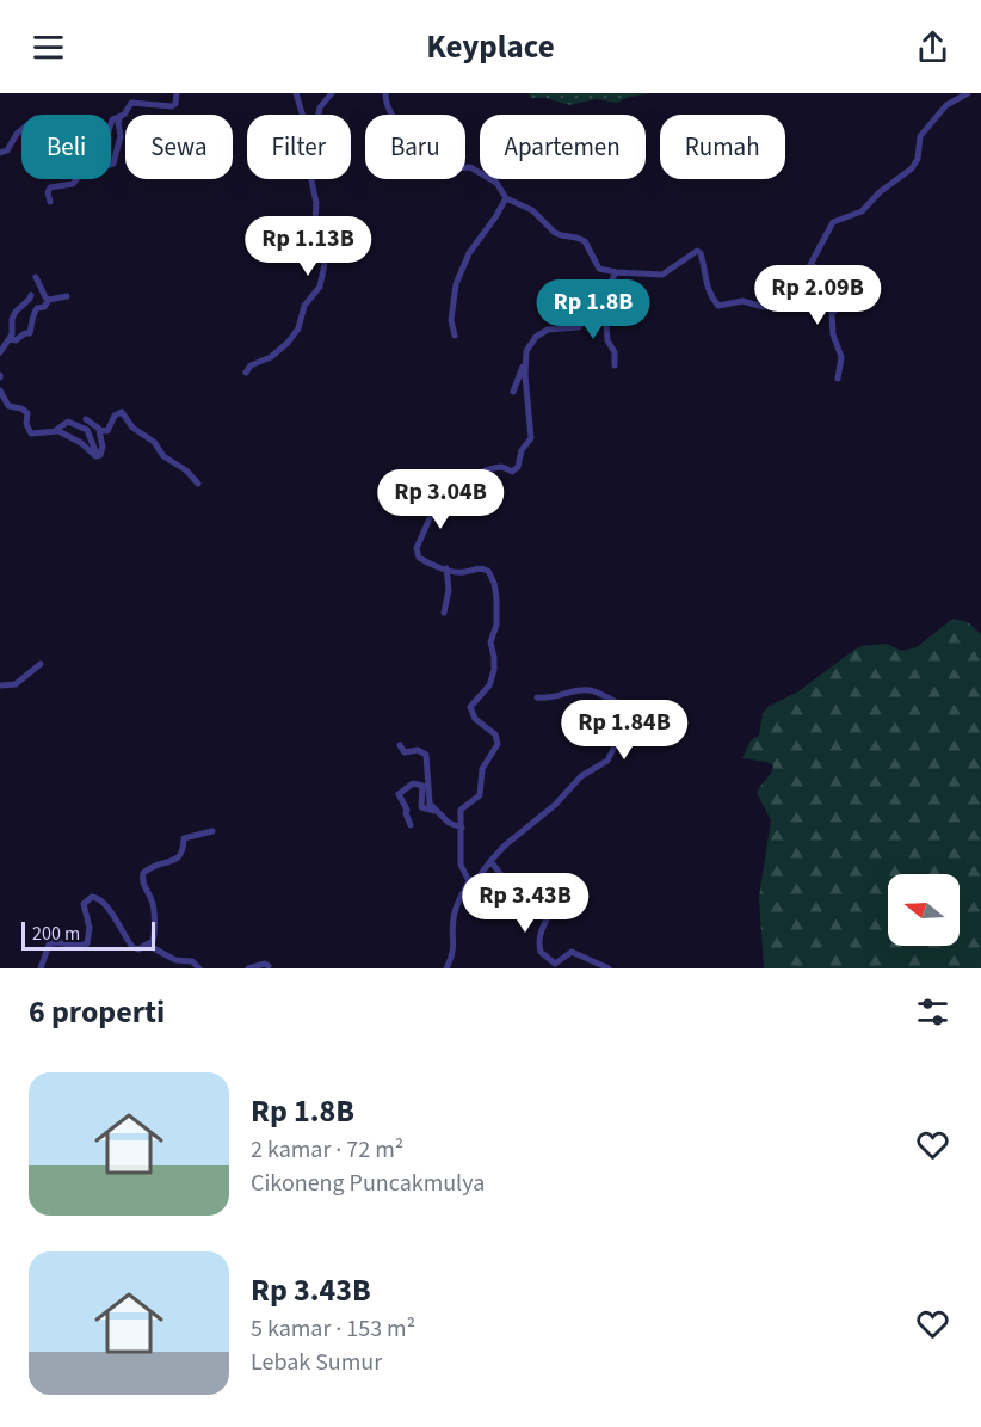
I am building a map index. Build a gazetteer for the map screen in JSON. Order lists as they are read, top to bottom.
{
  "scale_bar": "200 m",
  "north": "left",
  "page": {
    "header": "Keyplace",
    "chip": [
      "Beli",
      "Sewa",
      "Filter",
      "Baru",
      "Apartemen",
      "Rumah"
    ],
    "price": [
      "Rp 1.13B",
      "Rp 2.09B",
      "Rp 1.8B",
      "Rp 3.04B",
      "Rp 1.84B",
      "Rp 3.43B"
    ],
    "scale": "200 m",
    "heading": "6 properti",
    "list": [
      {
        "name": "Rp 1.8B",
        "note": "2 kamar · 72 m² · Cikoneng Puncakmulya"
      },
      {
        "name": "Rp 3.43B",
        "note": "5 kamar · 153 m² · Lebak Sumur"
      }
    ]
  }
}
